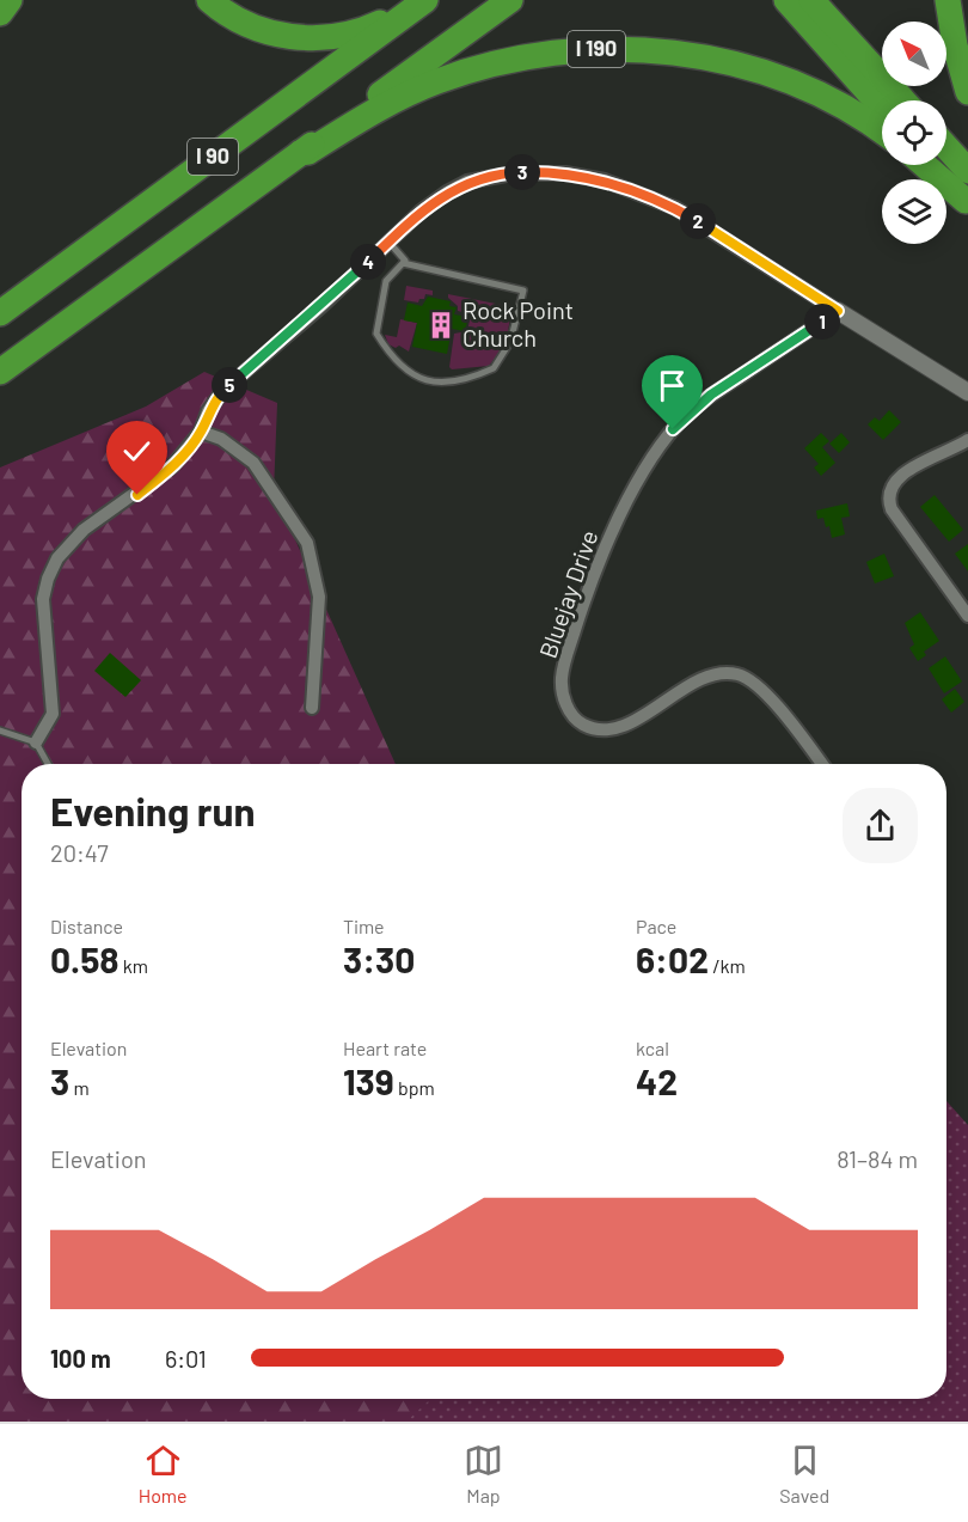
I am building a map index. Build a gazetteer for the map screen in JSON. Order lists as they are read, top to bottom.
{
  "streets": {
    "highway": ["I 190", "I 90"],
    "street": ["Bluejay Drive"]
  },
  "crossings": [
    ["I 190", "I 90"]
  ],
  "places": {
    "building": ["Rock Point Church"]
  },
  "north": "top left",
  "page": {
    "pins": [
      "3",
      "2",
      "4",
      "1",
      "5"
    ],
    "heading": ["Evening run", "20:47"],
    "stats": [
      ["Distance", "0.58 km"],
      ["Time", "3:30"],
      ["Pace", "6:02 /km"],
      ["Elevation", "3 m"],
      ["Heart rate", "139 bpm"],
      ["kcal", "42"]
    ],
    "chart": ["Elevation", "81–84 m"],
    "list": [
      {
        "name": "100 m",
        "note": "6:01"
      }
    ],
    "tabs": ["Home", "Map", "Saved"]
  }
}
